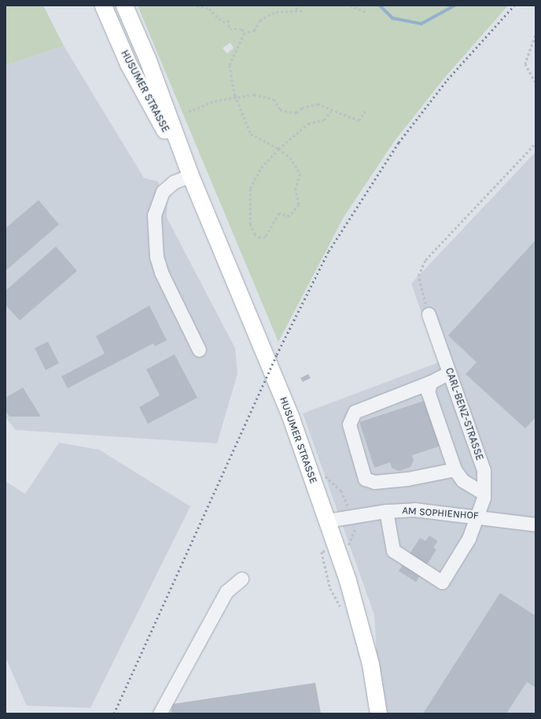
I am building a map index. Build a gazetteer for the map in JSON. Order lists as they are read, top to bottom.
{
  "streets": {
    "main road": ["HUSUMER STRASSE"],
    "street": ["CARL-BENZ-STRASSE", "AM SOPHIENHOF"]
  },
  "crossings": [
    ["HUSUMER STRASSE", "AM SOPHIENHOF"],
    ["CARL-BENZ-STRASSE", "AM SOPHIENHOF"]
  ]
}
